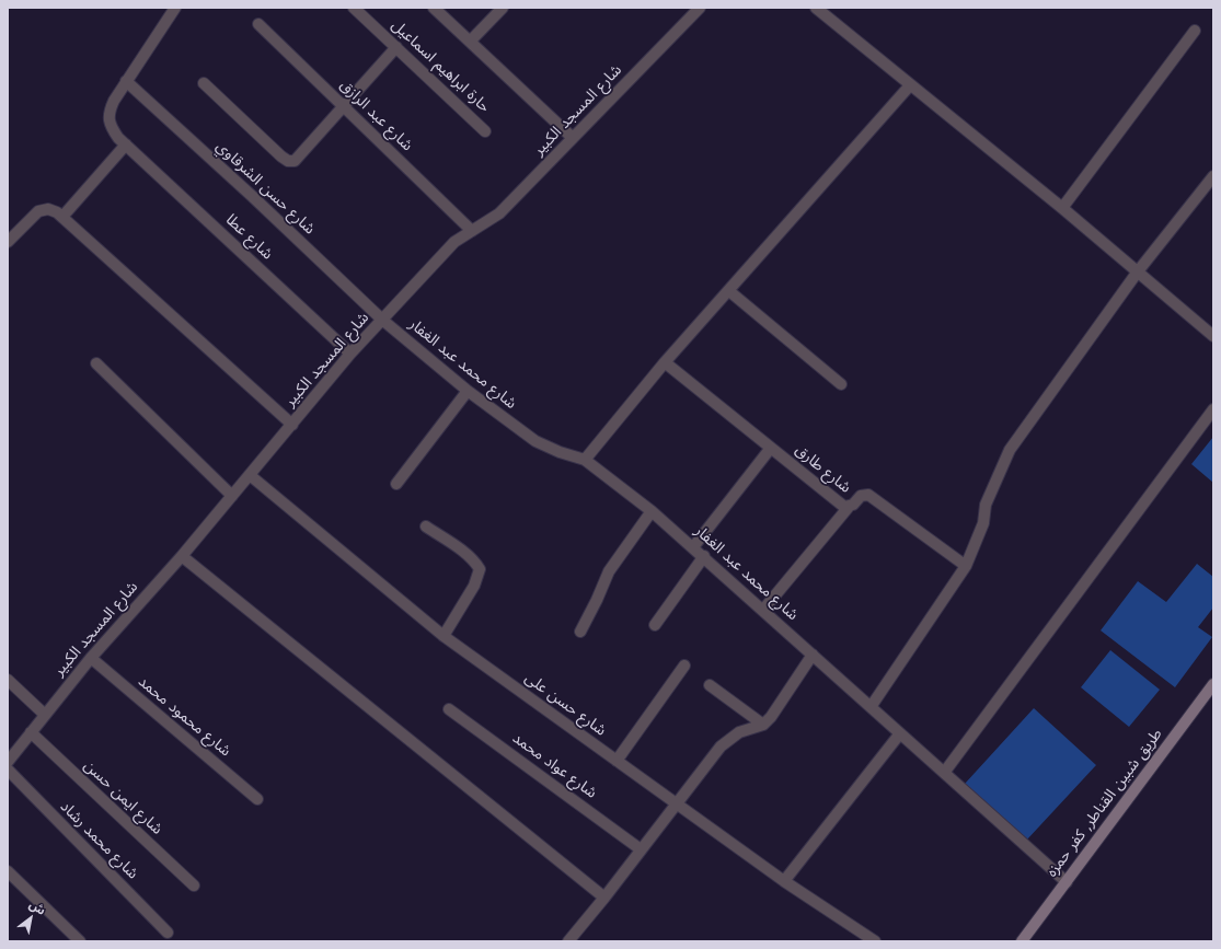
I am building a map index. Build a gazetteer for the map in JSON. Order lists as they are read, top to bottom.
{
  "streets": {
    "main road": ["طريق شبين القناطر, كفر حمزه"],
    "street": [
      "حارة ابراهيم اسماعيل",
      "شارع المسجد الكبير",
      "شارع عبد الرازق",
      "شارع حسن الشرقاوي",
      "شارع عطا",
      "شارع محمد عبد الغفار",
      "شارع طارق",
      "شارع حسن على",
      "شارع محمود محمد",
      "شارع عواد محمد",
      "شارع ايمن حسن",
      "شارع محمد رشاد"
    ]
  },
  "crossings": [
    ["شارع المسجد الكبير", "شارع عبد الرازق"],
    ["شارع المسجد الكبير", "شارع حسن الشرقاوي"],
    ["شارع المسجد الكبير", "شارع عطا"],
    ["شارع المسجد الكبير", "شارع محمد عبد الغفار"],
    ["شارع المسجد الكبير", "شارع حسن على"],
    ["شارع المسجد الكبير", "شارع محمود محمد"],
    ["شارع المسجد الكبير", "شارع ايمن حسن"],
    ["شارع حسن الشرقاوي", "شارع عطا"],
    ["شارع حسن الشرقاوي", "شارع محمد عبد الغفار"],
    ["شارع محمد عبد الغفار", "طريق شبين القناطر, كفر حمزه"]
  ],
  "north": "top right"
}
